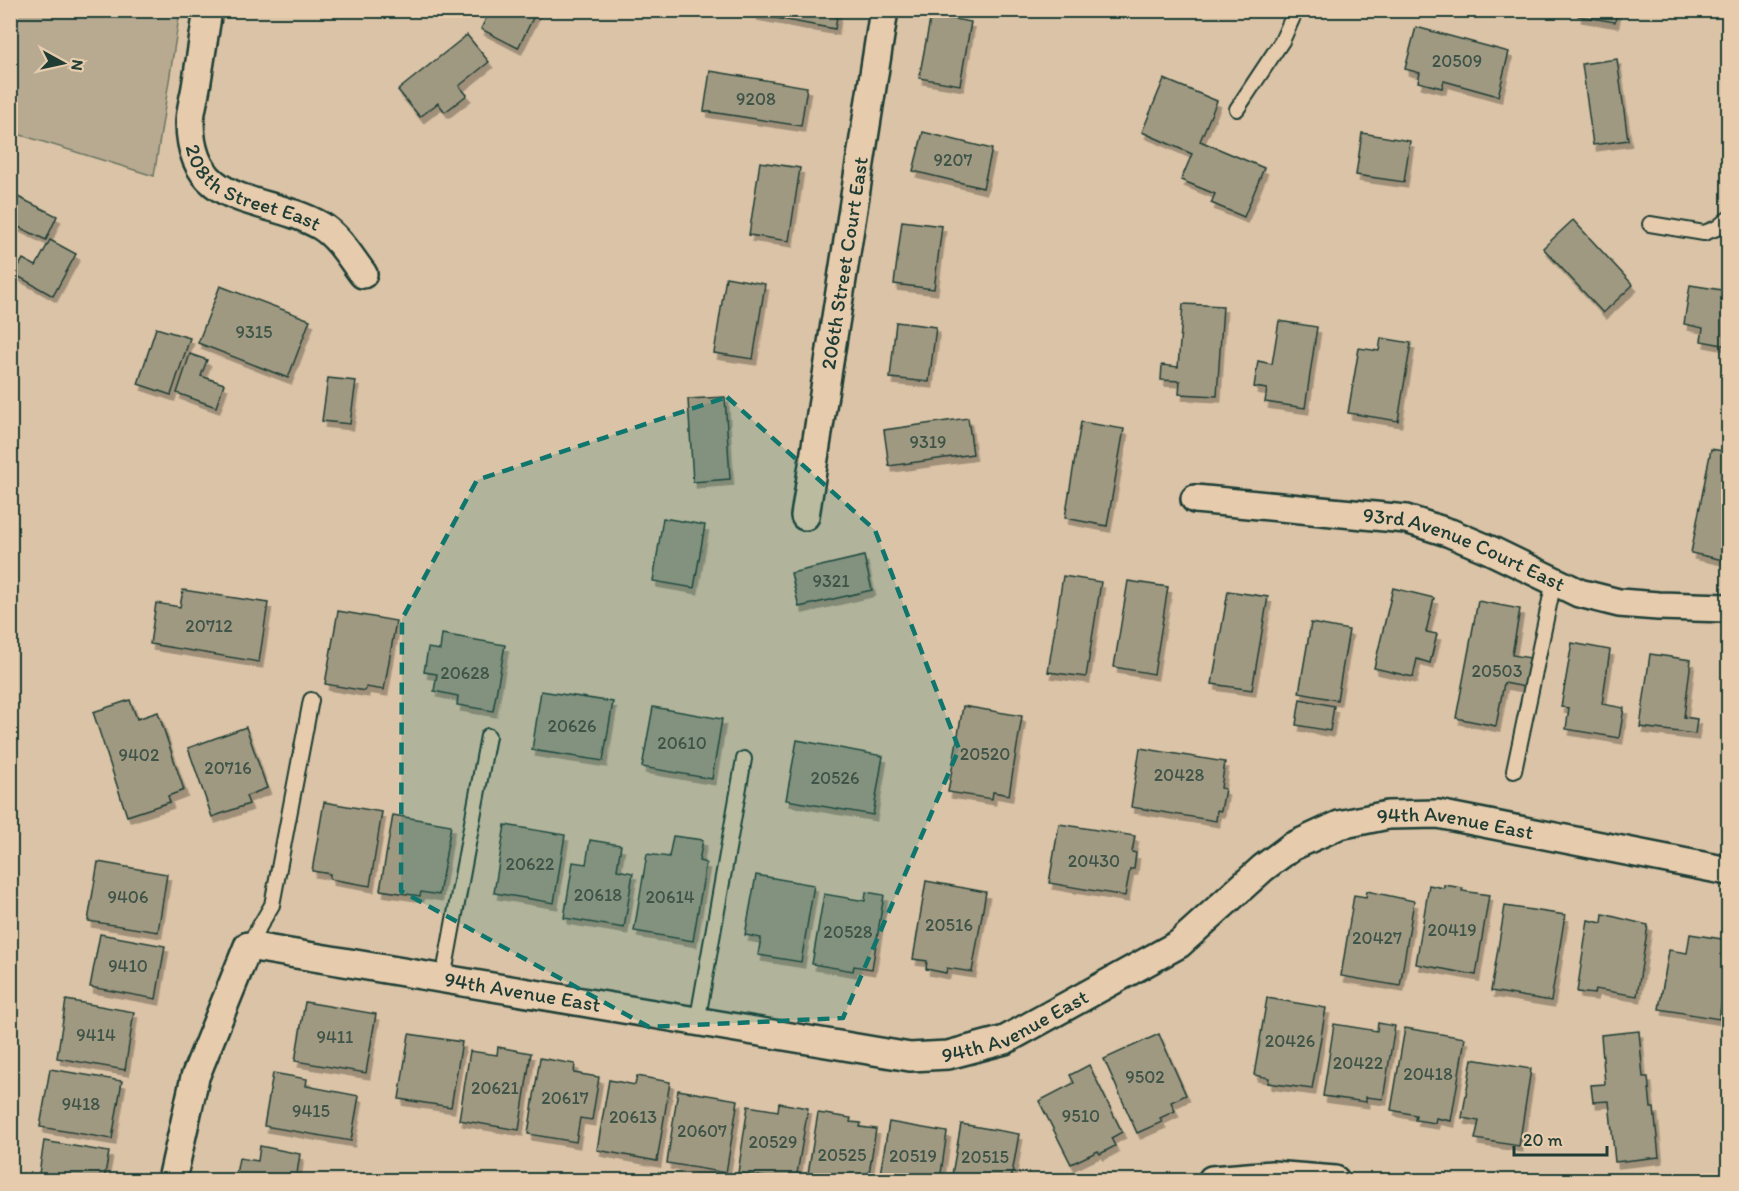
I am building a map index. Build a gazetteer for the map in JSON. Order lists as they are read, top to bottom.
{
  "streets": {
    "street": [
      "208th Street East",
      "206th Street Court East",
      "93rd Avenue Court East",
      "94th Avenue East"
    ]
  },
  "house_numbers": [
    "20509",
    "9208",
    "9207",
    "9315",
    "9319",
    "9321",
    "20712",
    "20503",
    "20628",
    "20626",
    "20610",
    "20520",
    "9402",
    "20716",
    "20428",
    "20526",
    "20430",
    "20622",
    "20618",
    "9406",
    "20614",
    "20516",
    "20419",
    "20528",
    "20427",
    "9410",
    "9414",
    "9411",
    "20426",
    "20422",
    "20418",
    "9502",
    "20621",
    "20617",
    "9418",
    "9415",
    "9510",
    "20613",
    "20607",
    "20529",
    "20525",
    "20519",
    "20515"
  ],
  "scale_bar": "20 m",
  "north": "right"
}
